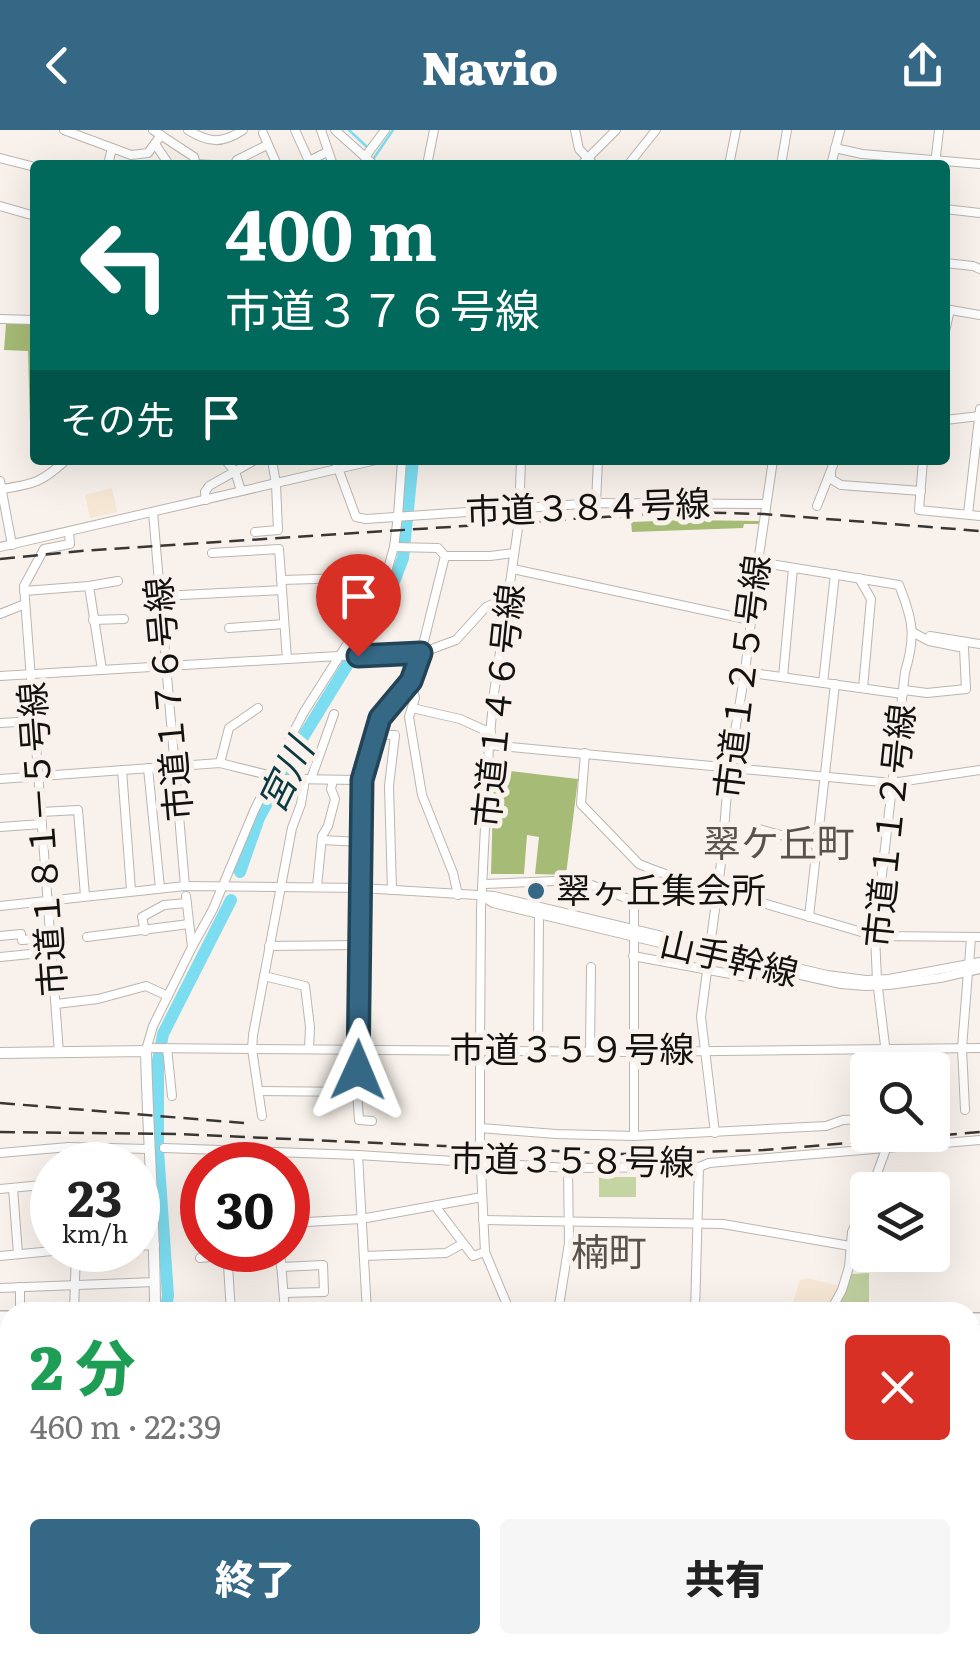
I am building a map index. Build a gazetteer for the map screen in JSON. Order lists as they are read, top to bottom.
{
  "streets": {
    "street": [
      "市道３８４号線",
      "市道１２５号線",
      "市道１７６号線",
      "市道１４６号線",
      "市道１１２号線",
      "市道１８１－５号線",
      "山手幹線",
      "市道３５９号線",
      "市道３５８号線"
    ]
  },
  "crossings": [
    ["市道３８４号線", "市道１２５号線"],
    ["市道１２５号線", "山手幹線"],
    ["市道１２５号線", "市道３５９号線"],
    ["市道１４６号線", "山手幹線"],
    ["市道１１２号線", "山手幹線"],
    ["市道１１２号線", "市道３５９号線"]
  ],
  "districts": ["翠ケ丘町", "楠町"],
  "water": ["宮川"],
  "places": ["翠ヶ丘集会所"],
  "page": {
    "header": "Navio",
    "turn": ["400 m", "市道３７６号線"],
    "then": "その先",
    "speed": "23 km/h",
    "limit": "30",
    "heading": ["2 分", "460 m · 22:39"],
    "buttons": ["終了", "共有"]
  }
}
